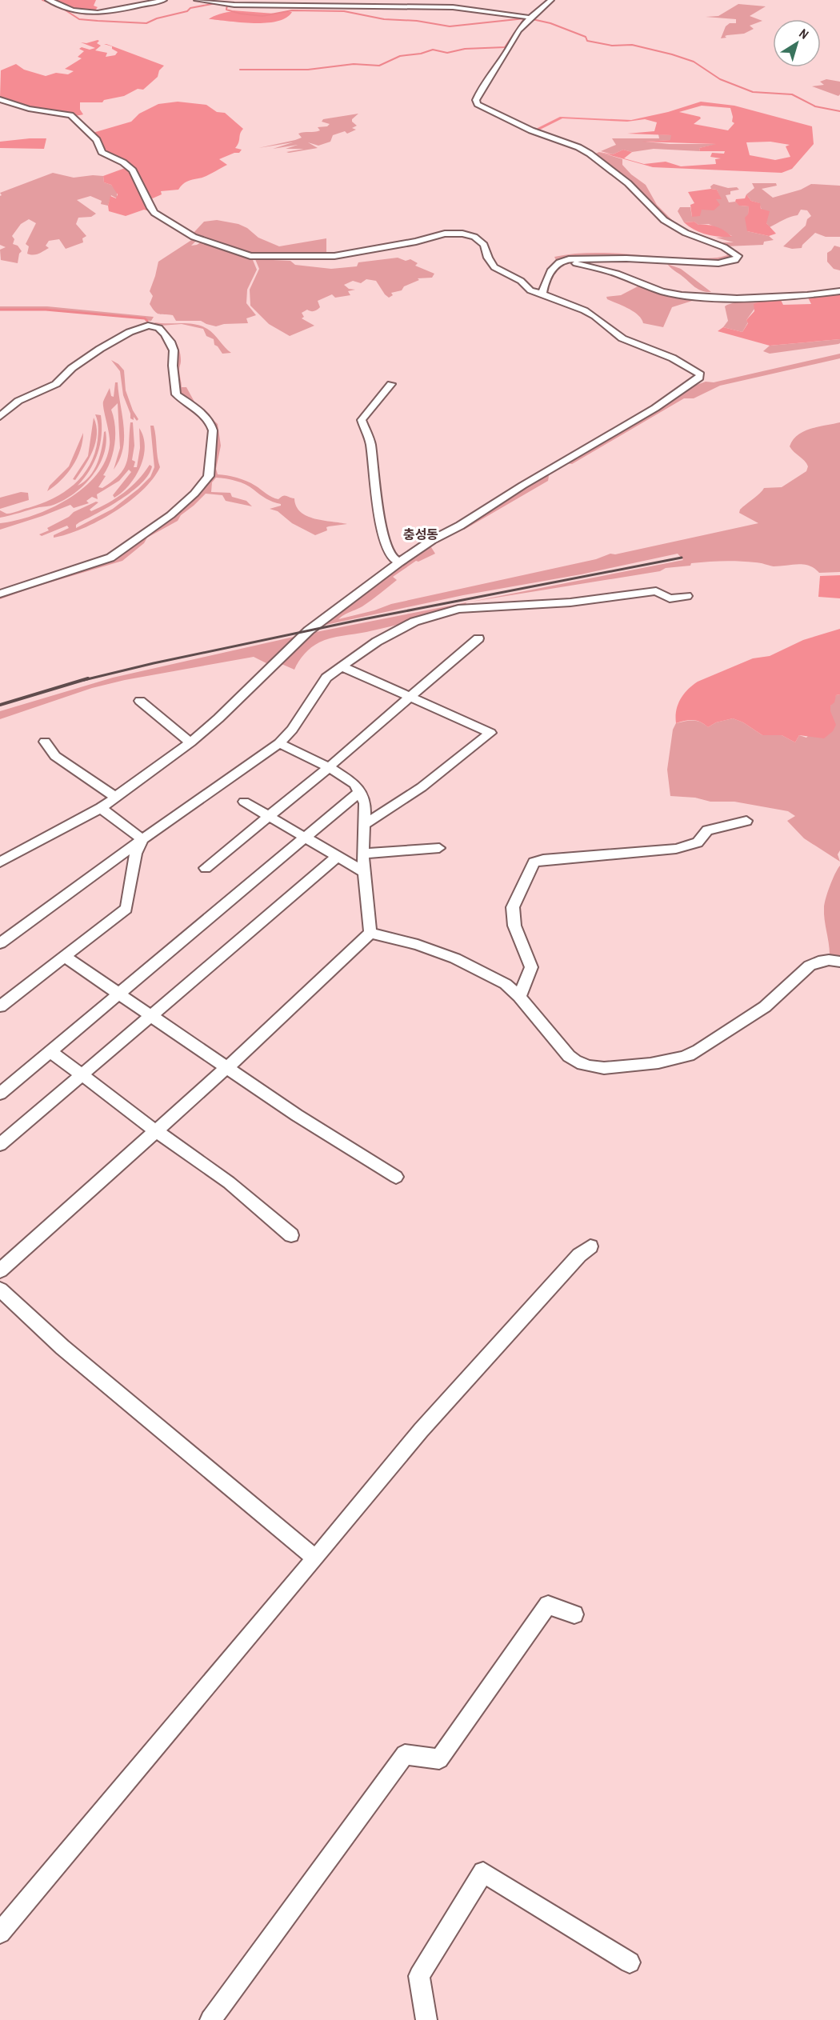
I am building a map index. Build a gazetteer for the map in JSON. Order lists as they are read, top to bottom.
{
  "districts": ["충성동"],
  "north": "top right"
}
